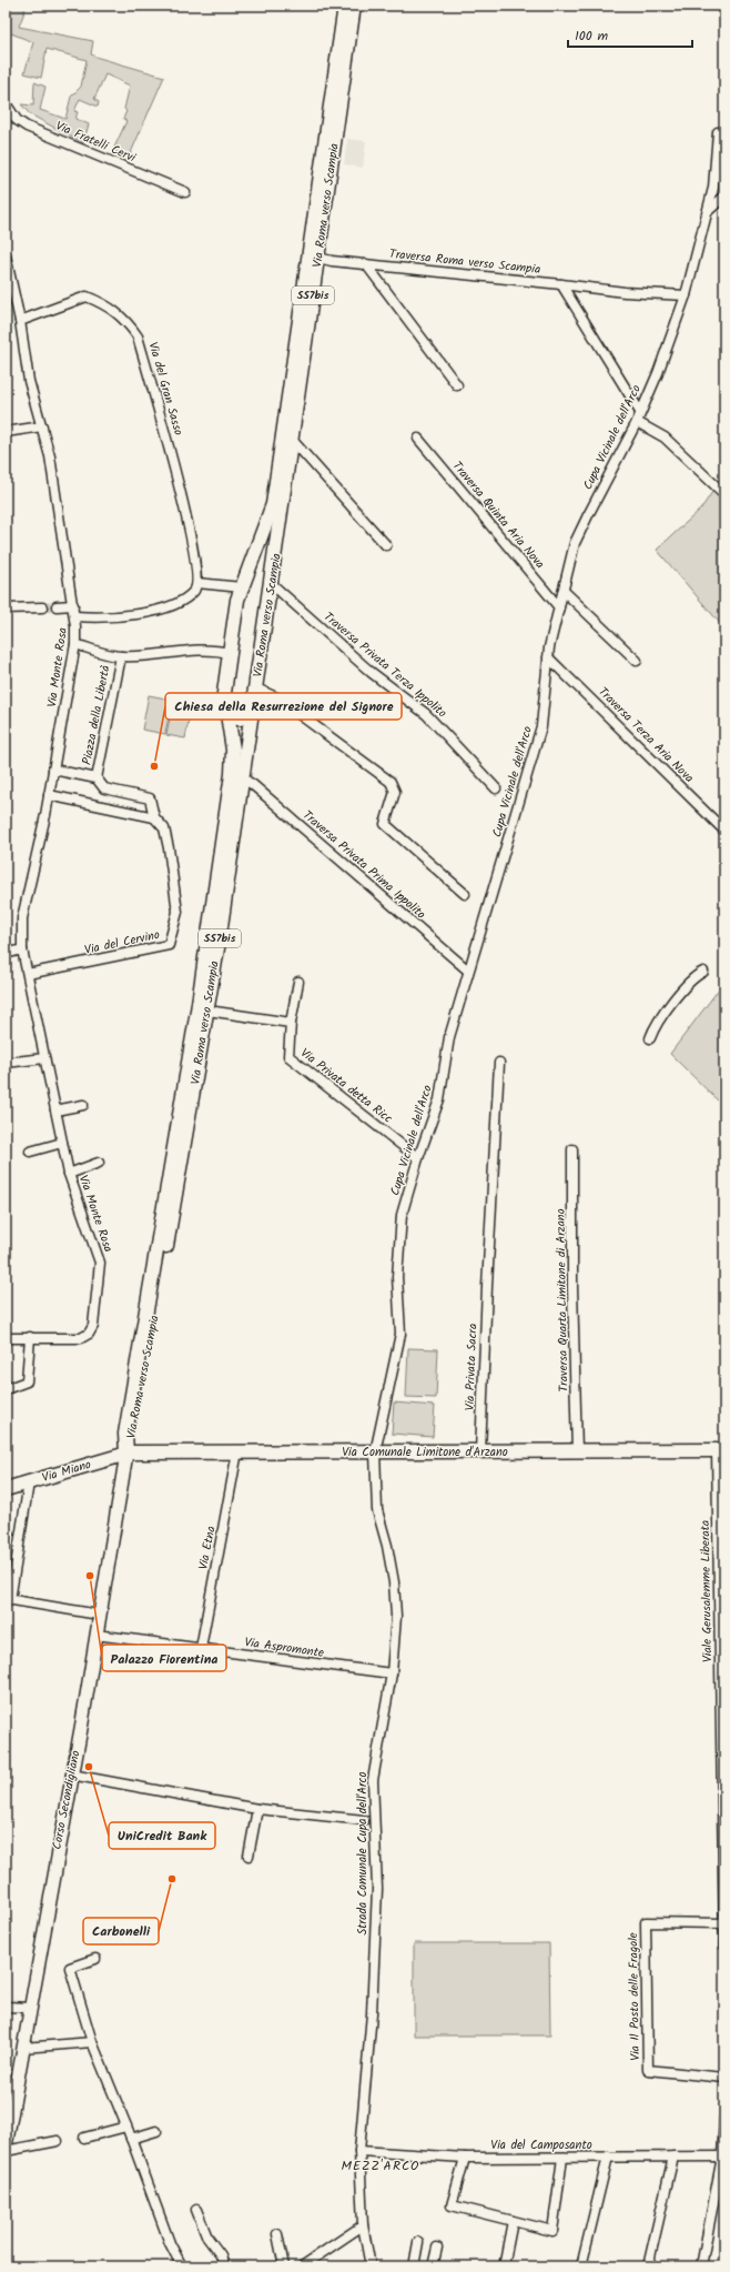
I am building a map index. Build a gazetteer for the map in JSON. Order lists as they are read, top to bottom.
{
  "streets": {
    "main road": [
      "Via Roma verso Scampia",
      "SS7bis",
      "Via Comunale Limitone d'Arzano",
      "Via Miano",
      "Corso Secondigliano"
    ],
    "street": [
      "Via Fratelli Cervi",
      "Traversa Roma verso Scampia",
      "Via del Gran Sasso",
      "Cupa Vicinale dell'Arco",
      "Traversa Quinta Aria Nova",
      "Traversa Privata Terza Ippolito",
      "Via Monte Rosa",
      "Piazza della Libertà",
      "Traversa Terza Aria Nova",
      "Traversa Privata Prima Ippolito",
      "Via del Cervino",
      "Via Privata detta Ricc",
      "Traversa Quarta Limitone di Arzano",
      "Via Privata Sacra",
      "Via Etna",
      "Viale Gerusalemme Liberata",
      "Via Aspromonte",
      "Strada Comunale Cupa dell'Arco",
      "Via Il Posto delle Fragole",
      "Via del Camposanto"
    ]
  },
  "crossings": [
    ["Via Roma verso Scampia", "Traversa Roma verso Scampia"],
    ["Via Roma verso Scampia", "Traversa Privata Terza Ippolito"],
    ["Via Roma verso Scampia", "Traversa Privata Prima Ippolito"],
    ["Via Roma verso Scampia", "Via Comunale Limitone d'Arzano"],
    ["Via Roma verso Scampia", "Via Miano"],
    ["Via Roma verso Scampia", "Corso Secondigliano"],
    ["Traversa Roma verso Scampia", "Cupa Vicinale dell'Arco"],
    ["Via del Gran Sasso", "Via Monte Rosa"],
    ["Cupa Vicinale dell'Arco", "Traversa Quinta Aria Nova"],
    ["Cupa Vicinale dell'Arco", "Traversa Terza Aria Nova"],
    ["Cupa Vicinale dell'Arco", "Traversa Privata Prima Ippolito"],
    ["Cupa Vicinale dell'Arco", "Via Privata detta Ricc"],
    ["Cupa Vicinale dell'Arco", "Via Comunale Limitone d'Arzano"],
    ["Cupa Vicinale dell'Arco", "Strada Comunale Cupa dell'Arco"],
    ["Via Monte Rosa", "Piazza della Libertà"],
    ["Via Monte Rosa", "Via del Cervino"],
    ["Piazza della Libertà", "Via del Cervino"],
    ["Traversa Quarta Limitone di Arzano", "Via Comunale Limitone d'Arzano"],
    ["Via Privata Sacra", "Via Comunale Limitone d'Arzano"],
    ["Via Comunale Limitone d'Arzano", "Via Miano"],
    ["Via Comunale Limitone d'Arzano", "Via Etna"],
    ["Via Comunale Limitone d'Arzano", "Viale Gerusalemme Liberata"],
    ["Via Comunale Limitone d'Arzano", "Corso Secondigliano"],
    ["Via Comunale Limitone d'Arzano", "Strada Comunale Cupa dell'Arco"],
    ["Via Miano", "Corso Secondigliano"],
    ["Via Etna", "Via Aspromonte"],
    ["Viale Gerusalemme Liberata", "Via Il Posto delle Fragole"],
    ["Via Aspromonte", "Corso Secondigliano"],
    ["Via Aspromonte", "Strada Comunale Cupa dell'Arco"],
    ["Strada Comunale Cupa dell'Arco", "Via del Camposanto"]
  ],
  "districts": ["MEZZ'ARCO"],
  "places": [
    "Chiesa della Resurrezione del Signore",
    "Palazzo Fiorentina",
    "UniCredit Bank",
    "Carbonelli"
  ],
  "scale_bar": "100 m"
}
